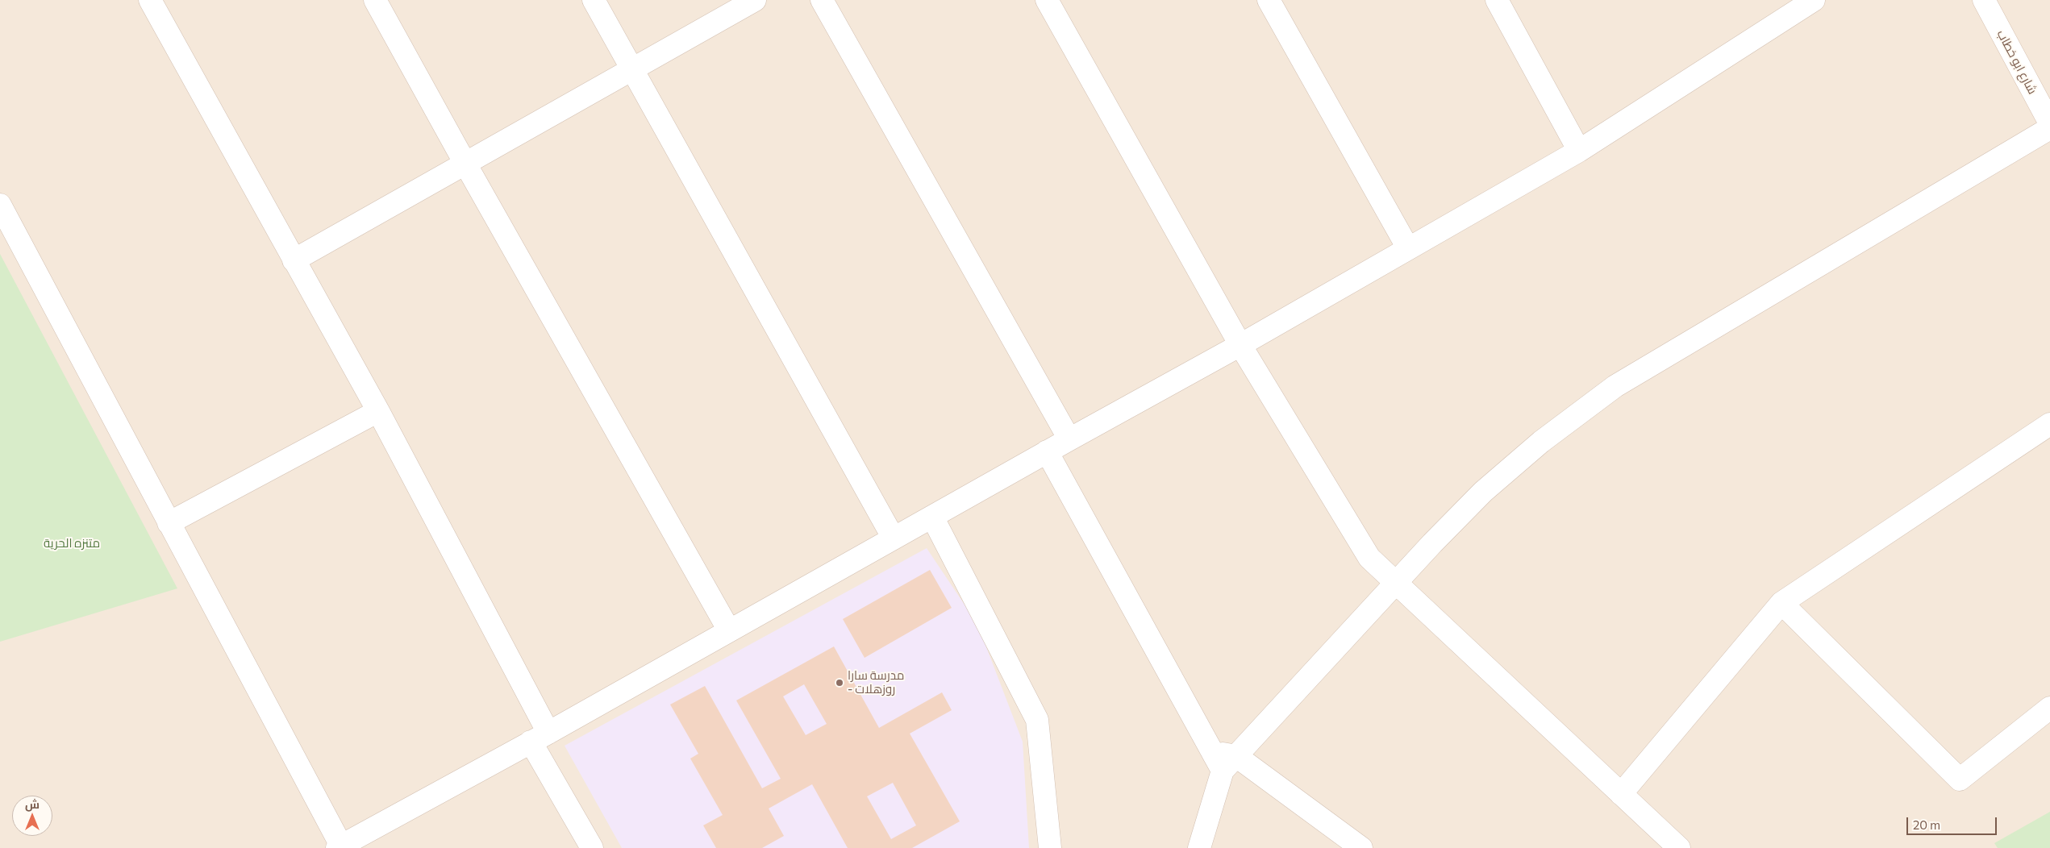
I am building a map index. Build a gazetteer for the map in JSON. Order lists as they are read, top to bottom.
{
  "streets": {
    "street": ["شارع ابو خطاب"]
  },
  "parks": ["متنزه الحرية"],
  "places": ["مدرسة سارا - روزهلات"],
  "scale_bar": "20 m",
  "north": "top"
}
